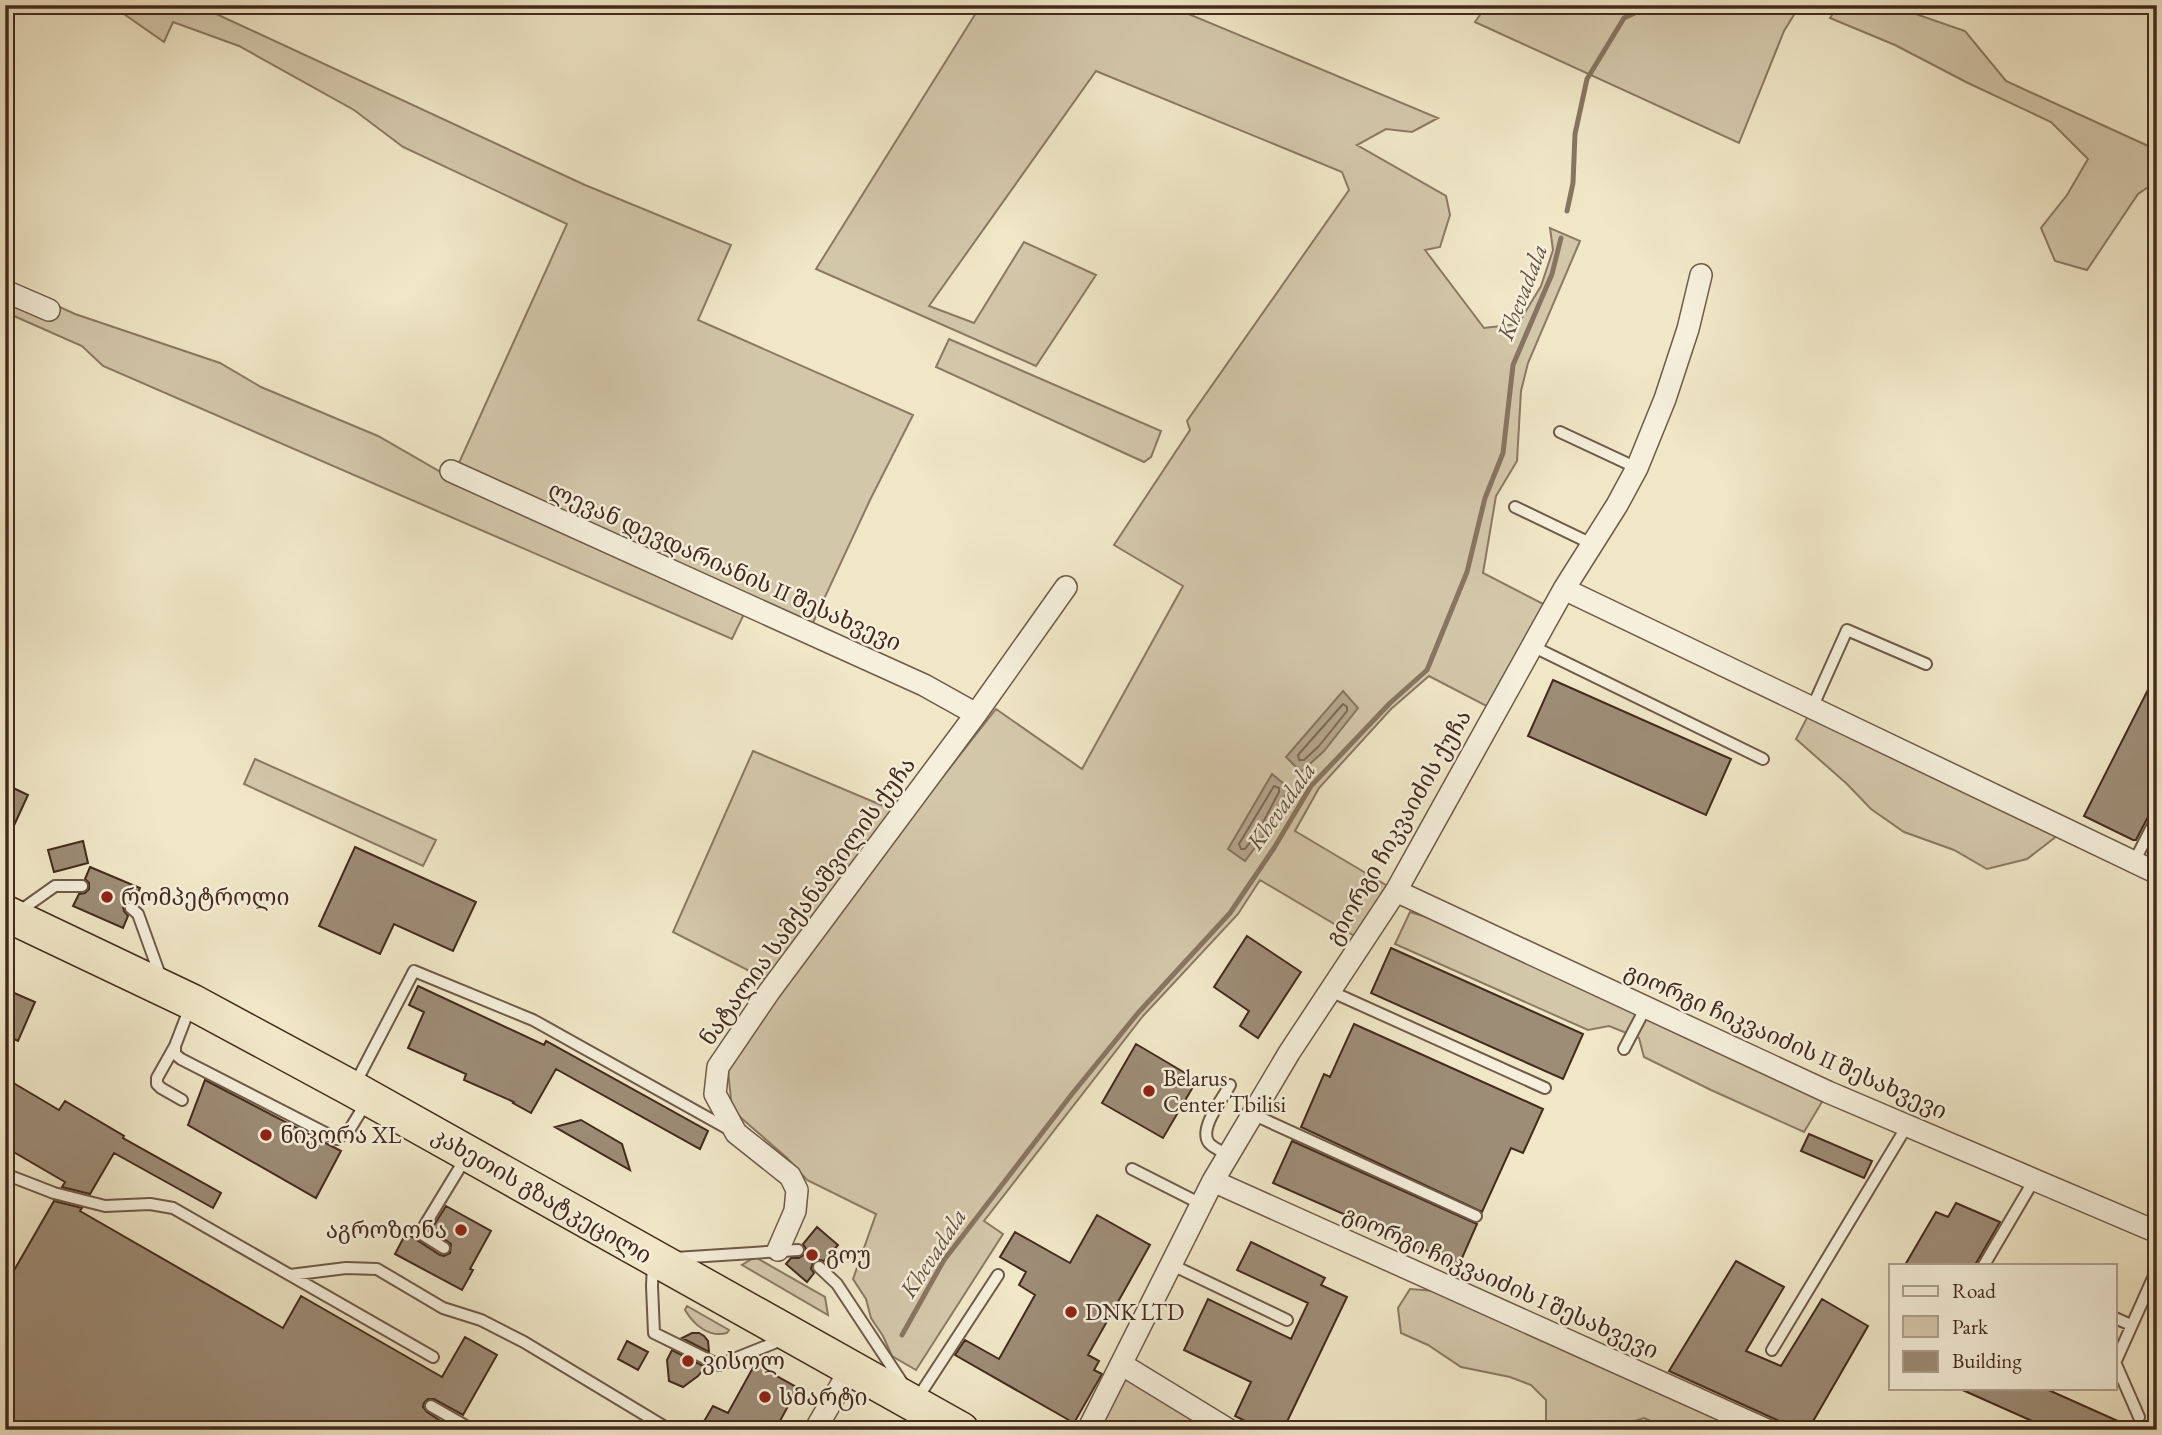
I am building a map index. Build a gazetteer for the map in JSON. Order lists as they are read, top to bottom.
{
  "streets": {
    "highway": ["კახეთის გზატკეცილი"],
    "street": [
      "ლევან დევდარიანის II შესახვევი",
      "გიორგი ჩიკვაიძის ქუჩა",
      "ნატალია სამქანაშვილის ქუჩა",
      "გიორგი ჩიკვაიძის II შესახვევი",
      "გიორგი ჩიკვაიძის I შესახვევი"
    ]
  },
  "crossings": [
    ["ლევან დევდარიანის II შესახვევი", "ნატალია სამქანაშვილის ქუჩა"],
    ["გიორგი ჩიკვაიძის ქუჩა", "გიორგი ჩიკვაიძის II შესახვევი"],
    ["გიორგი ჩიკვაიძის ქუჩა", "გიორგი ჩიკვაიძის I შესახვევი"],
    ["ნატალია სამქანაშვილის ქუჩა", "კახეთის გზატკეცილი"]
  ],
  "water": ["Khevadala"],
  "places": [
    "რომპეტროლი",
    "Belarus Center Tbilisi",
    "ნიკორა XL",
    "აგროზონა",
    "გოუ",
    "DNK LTD",
    "ვისოლ",
    "სმარტი"
  ],
  "legend": ["Road", "Park", "Building"]
}
